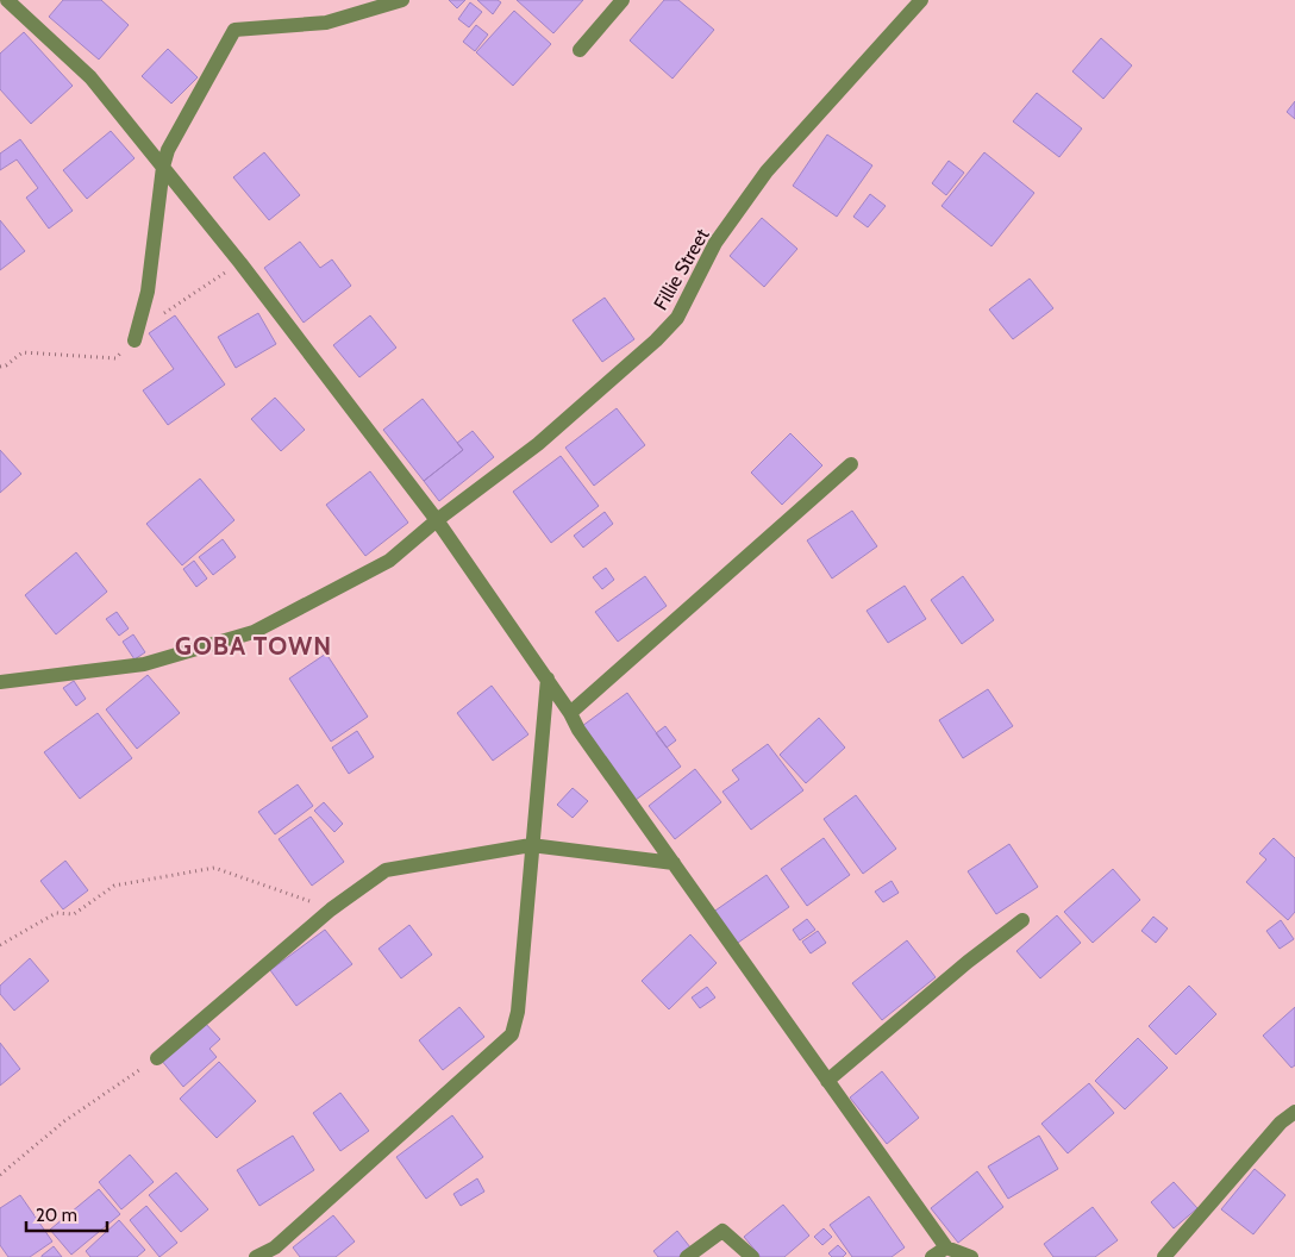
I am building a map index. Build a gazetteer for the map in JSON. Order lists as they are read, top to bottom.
{
  "streets": {
    "street": ["Fillie Street"]
  },
  "districts": ["GOBA TOWN"],
  "scale_bar": "20 m"
}
